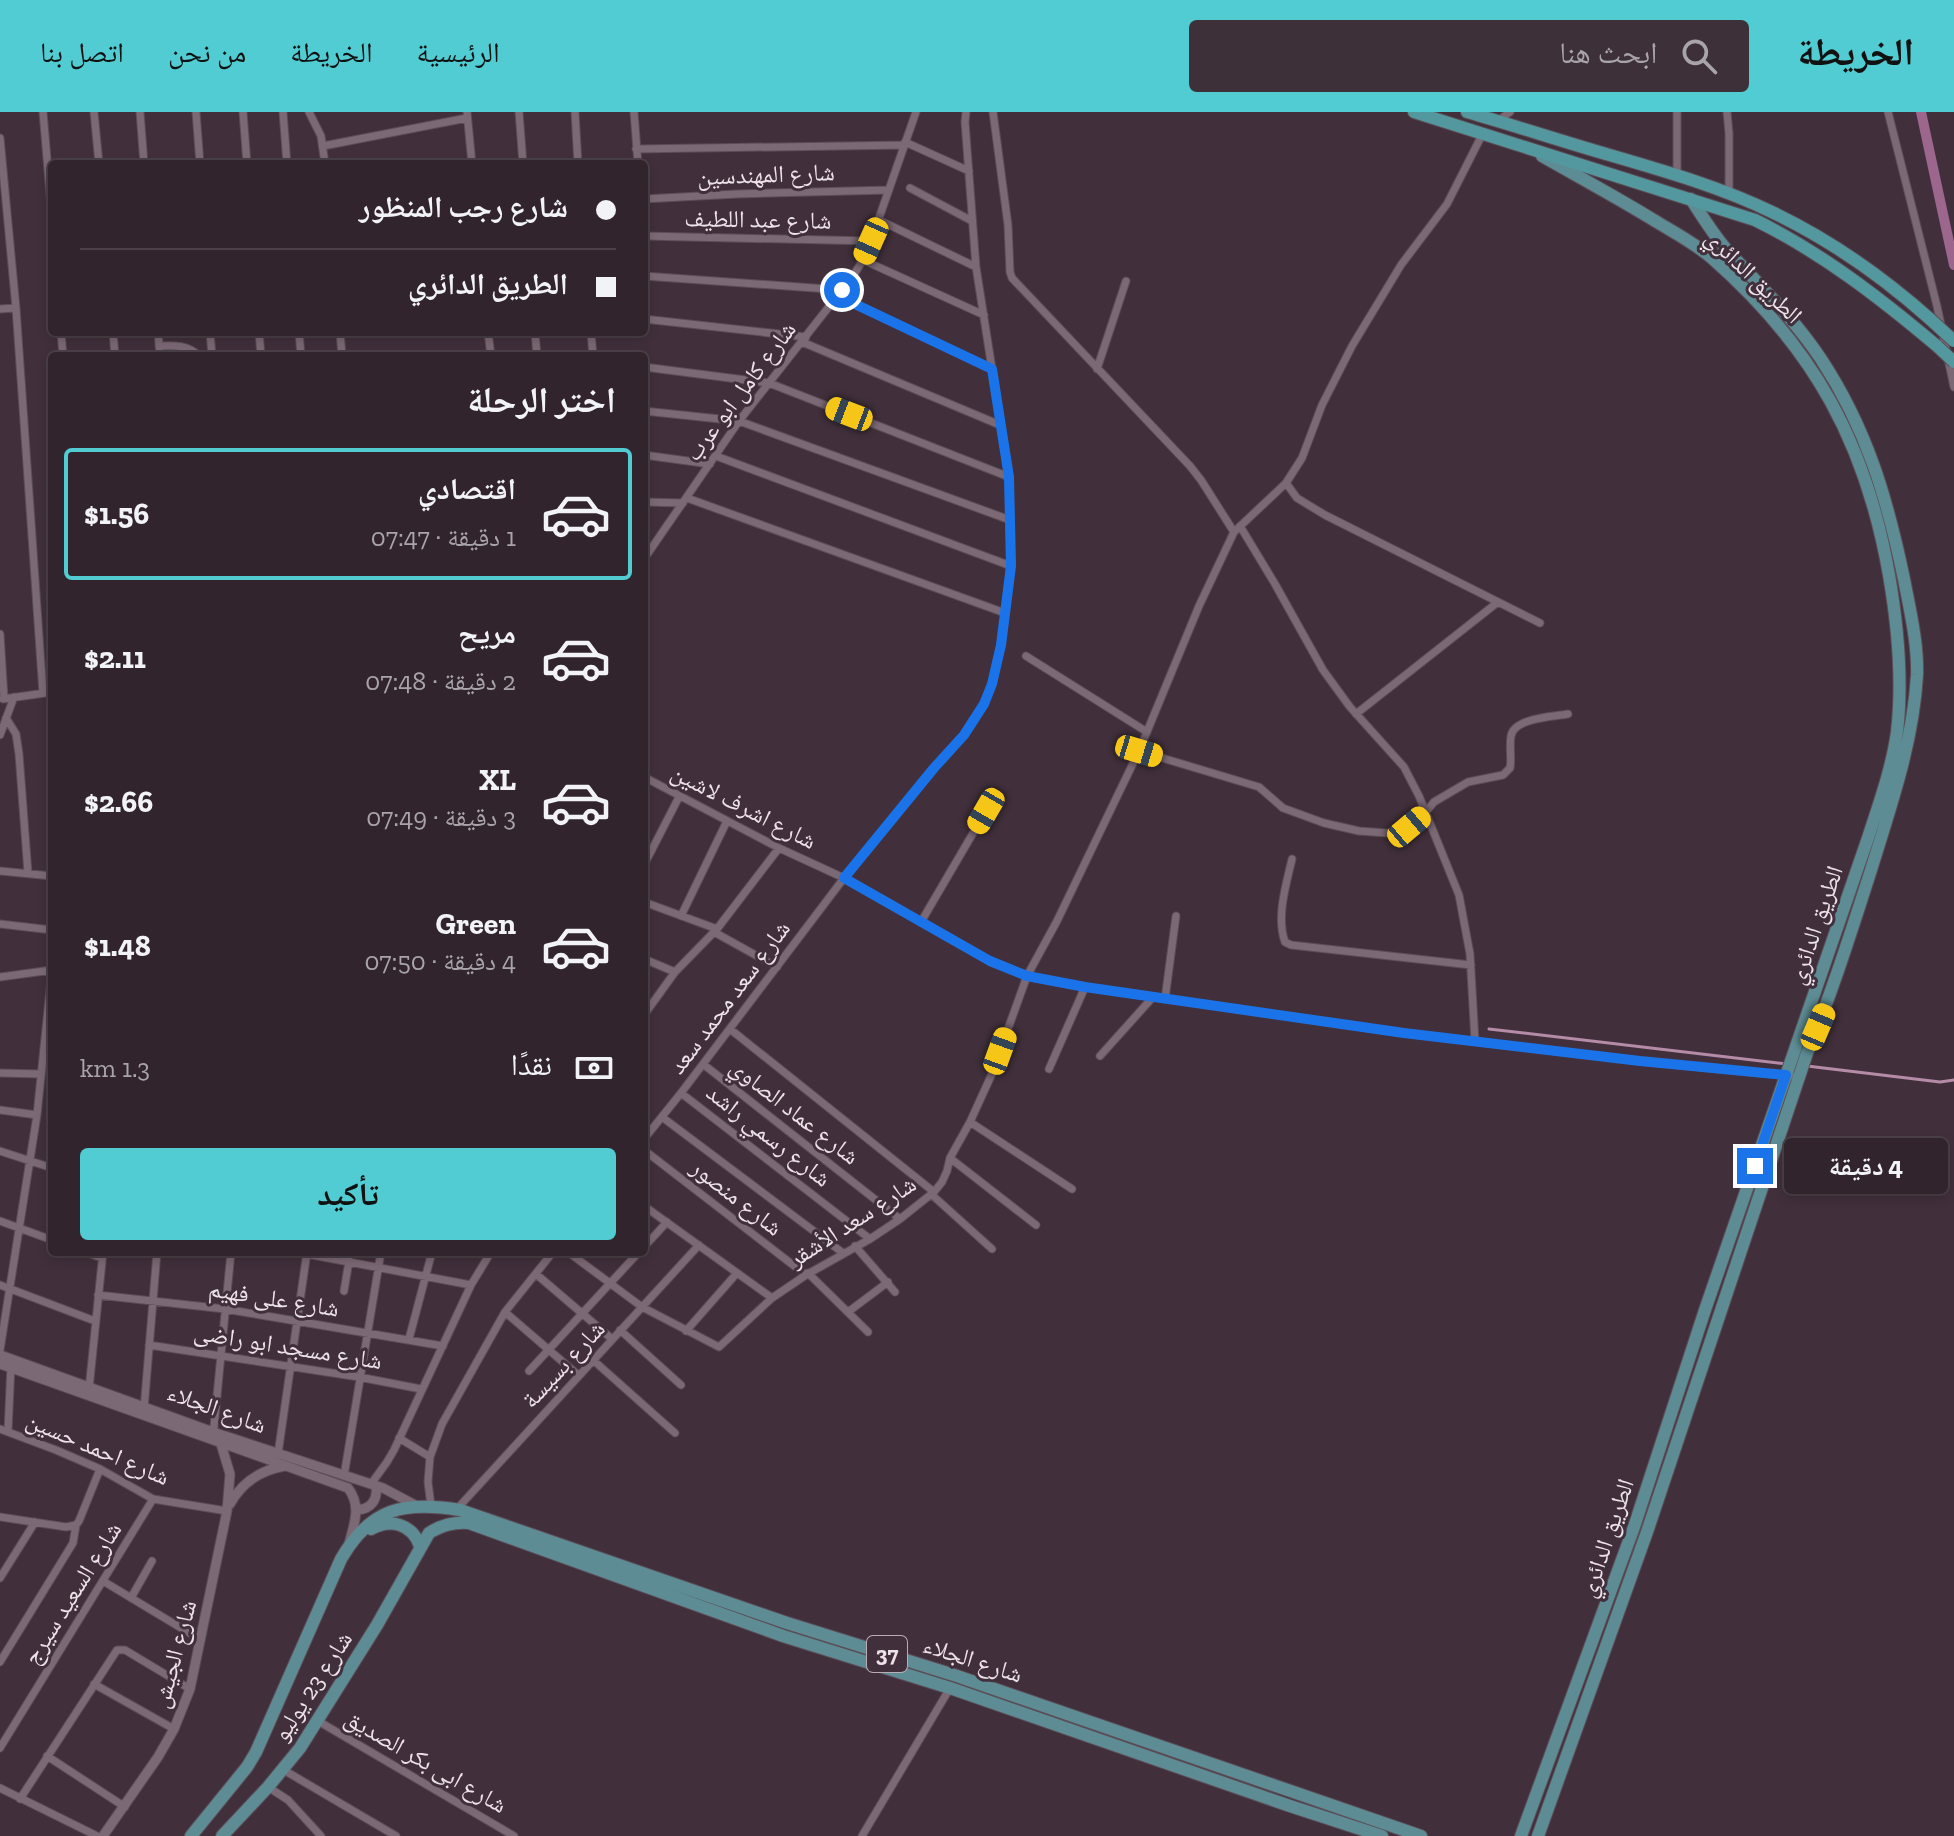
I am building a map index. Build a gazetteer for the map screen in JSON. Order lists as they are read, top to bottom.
{
  "streets": {
    "highway": ["الطريق الدائري"],
    "main road": ["شارع الجلاء", "37", "شارع 23 يوليو"],
    "street": [
      "شارع المهندسين",
      "شارع عبد اللطيف",
      "شارع كامل ابو عرب",
      "شارع اشرف لاشين",
      "شارع سعد محمد سعد",
      "شارع عماد الصاوي",
      "شارع رسمي راشد",
      "شارع منصور",
      "شارع سعد الأشقر",
      "شارع على فهيم",
      "شارع مسجد ابو راضى",
      "شارع بسيسة",
      "شارع احمد حسين",
      "شارع السعيد سيرج",
      "شارع الجيش",
      "شارع ابى بكر الصديق"
    ]
  },
  "crossings": [
    ["شارع المهندسين", "شارع كامل ابو عرب"],
    ["شارع عبد اللطيف", "شارع كامل ابو عرب"],
    ["الطريق الدائري", "شارع اشرف لاشين"],
    ["شارع اشرف لاشين", "شارع سعد محمد سعد"],
    ["شارع اشرف لاشين", "شارع سعد الأشقر"],
    ["شارع سعد محمد سعد", "شارع عماد الصاوي"],
    ["شارع سعد محمد سعد", "شارع رسمي راشد"],
    ["شارع عماد الصاوي", "شارع سعد الأشقر"],
    ["شارع رسمي راشد", "شارع سعد الأشقر"],
    ["شارع منصور", "شارع سعد الأشقر"],
    ["شارع بسيسة", "شارع الجلاء"],
    ["شارع الجلاء", "شارع الجيش"],
    ["شارع الجلاء", "شارع 23 يوليو"],
    ["شارع احمد حسين", "شارع السعيد سيرج"],
    ["شارع احمد حسين", "شارع الجيش"],
    ["شارع 23 يوليو", "شارع ابى بكر الصديق"]
  ],
  "page": {
    "header": "الخريطة",
    "search": "ابحث هنا",
    "nav": [
      "الرئيسية",
      "الخريطة",
      "من نحن",
      "اتصل بنا"
    ],
    "banner": ["شارع رجب المنظور", "الطريق الدائري"],
    "heading": "اختر الرحلة",
    "list": [
      {
        "name": "اقتصادي",
        "note": "1 دقيقة · 07:47",
        "value": "$1.56"
      },
      {
        "name": "مريح",
        "note": "2 دقيقة · 07:48",
        "value": "$2.11"
      },
      {
        "name": "XL",
        "note": "3 دقيقة · 07:49",
        "value": "$2.66"
      },
      {
        "name": "Green",
        "note": "4 دقيقة · 07:50",
        "value": "$1.48"
      }
    ],
    "pay": ["نقدًا", "1.3 km"],
    "buttons": "تأكيد",
    "bubble": "4 دقيقة"
  }
}
